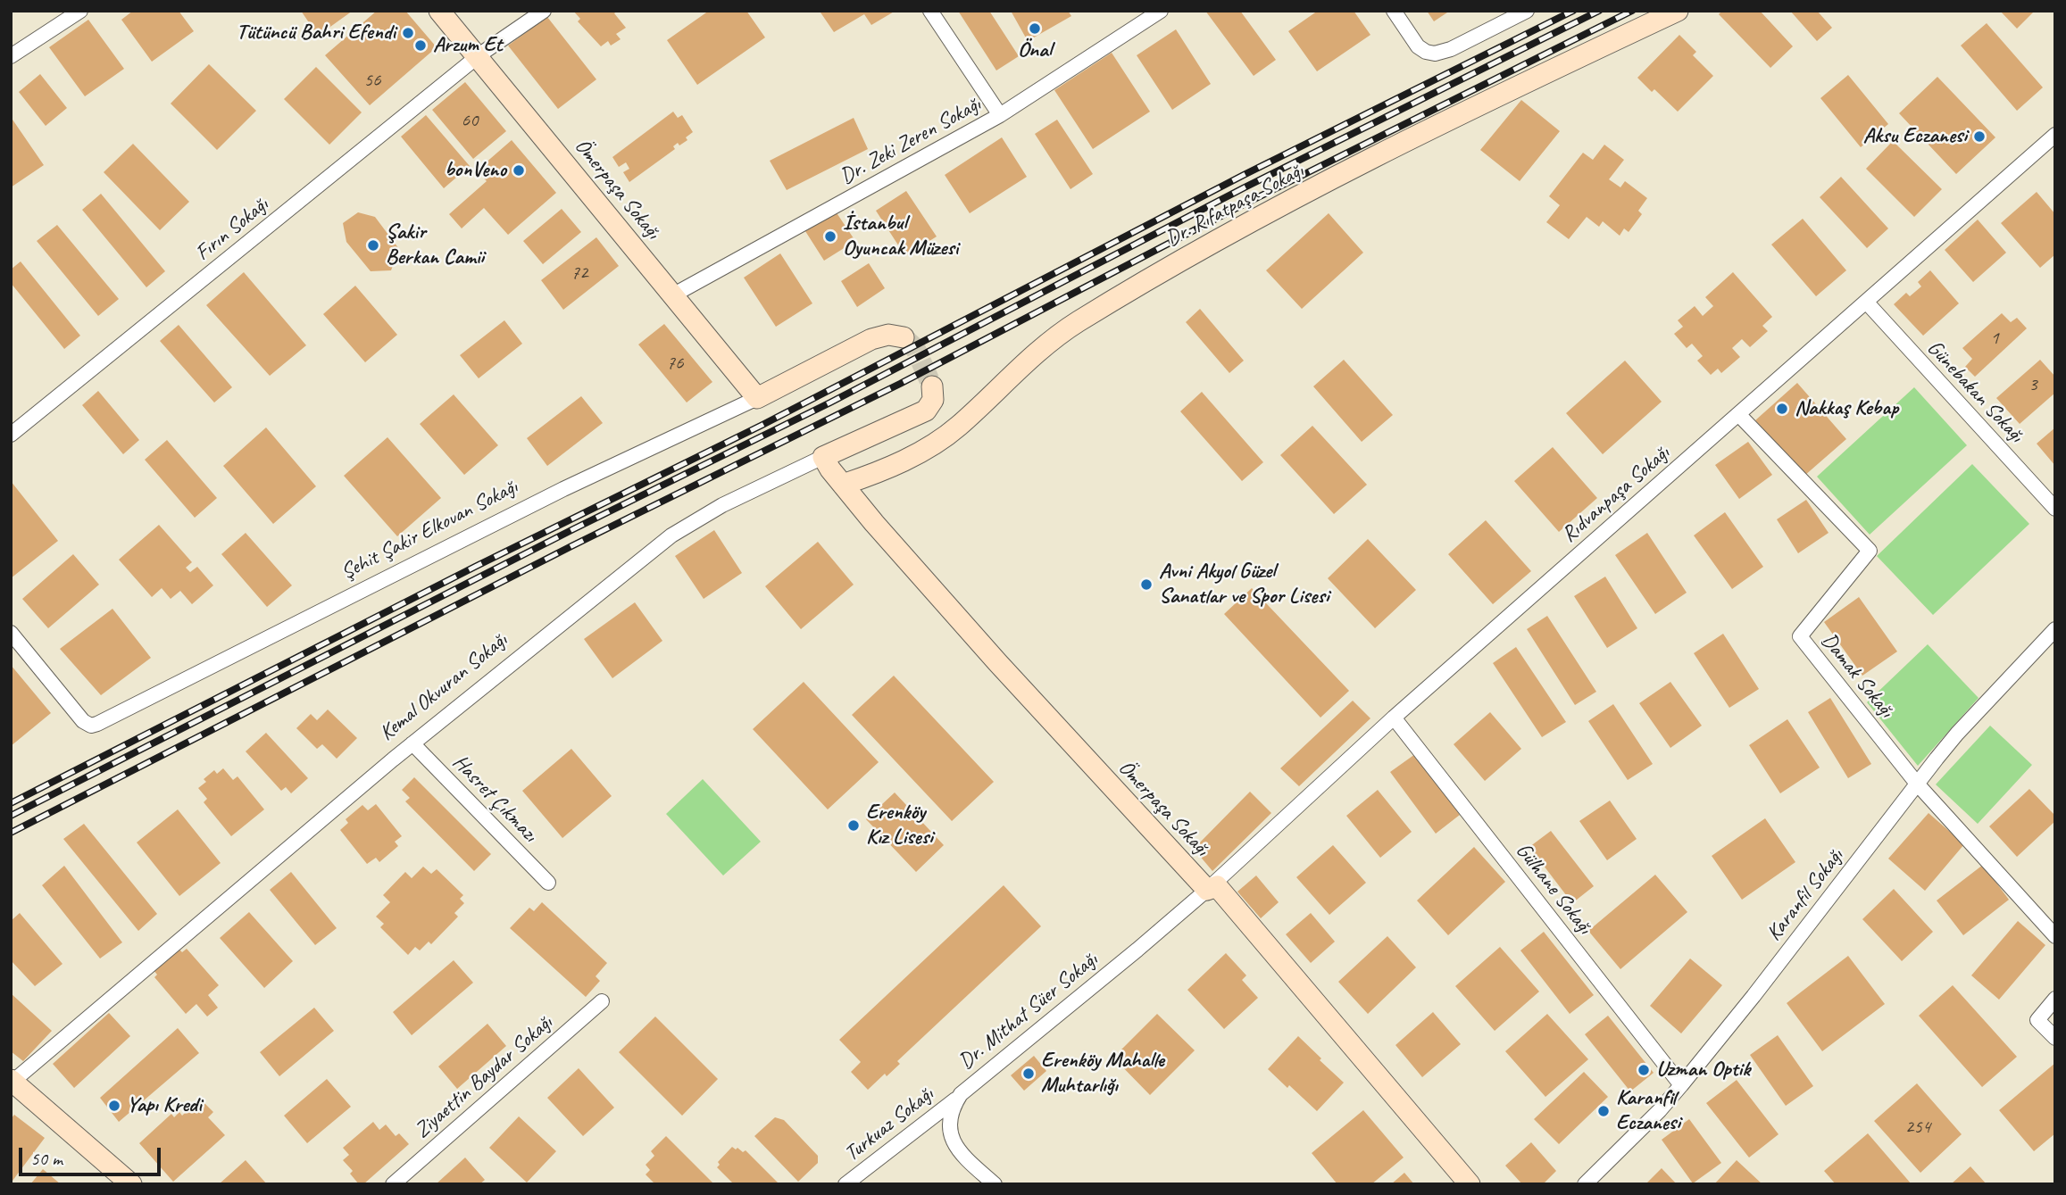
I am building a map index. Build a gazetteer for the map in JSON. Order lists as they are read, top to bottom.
{
  "streets": {
    "street": [
      "Dr. Zeki Zeren Sokağı",
      "Ömerpaşa Sokağı",
      "Dr. Rıfatpaşa Sokağı",
      "Fırın Sokağı",
      "Günebakan Sokağı",
      "Rıdvanpaşa Sokağı",
      "Şehit Şakir Elkovan Sokağı",
      "Damak Sokağı",
      "Kemal Okvuran Sokağı",
      "Hasret Çıkmazı",
      "Gülhane Sokağı",
      "Karanfil Sokağı",
      "Dr. Mithat Süer Sokağı",
      "Ziyaettin Baydar Sokağı",
      "Turkuaz Sokağı"
    ]
  },
  "crossings": [
    ["Dr. Zeki Zeren Sokağı", "Ömerpaşa Sokağı"],
    ["Ömerpaşa Sokağı", "Dr. Rıfatpaşa Sokağı"],
    ["Ömerpaşa Sokağı", "Fırın Sokağı"],
    ["Ömerpaşa Sokağı", "Rıdvanpaşa Sokağı"],
    ["Ömerpaşa Sokağı", "Şehit Şakir Elkovan Sokağı"],
    ["Ömerpaşa Sokağı", "Kemal Okvuran Sokağı"],
    ["Ömerpaşa Sokağı", "Dr. Mithat Süer Sokağı"],
    ["Günebakan Sokağı", "Rıdvanpaşa Sokağı"],
    ["Rıdvanpaşa Sokağı", "Damak Sokağı"],
    ["Rıdvanpaşa Sokağı", "Gülhane Sokağı"],
    ["Rıdvanpaşa Sokağı", "Dr. Mithat Süer Sokağı"],
    ["Damak Sokağı", "Karanfil Sokağı"],
    ["Kemal Okvuran Sokağı", "Hasret Çıkmazı"],
    ["Gülhane Sokağı", "Karanfil Sokağı"],
    ["Dr. Mithat Süer Sokağı", "Turkuaz Sokağı"]
  ],
  "places": [
    "Önal",
    "Tütüncü Bahri Efendi",
    "Arzum Et",
    "Aksu Eczanesi",
    "bonVeno",
    "İstanbul Oyuncak Müzesi",
    "Şakir Berkan Camii",
    "Nakkaş Kebap",
    "Avni Akyol Güzel Sanatlar ve Spor Lisesi",
    "Erenköy Kız Lisesi",
    "Uzman Optik",
    "Erenköy Mahalle Muhtarlığı",
    "Yapı Kredi",
    "Karanfil Eczanesi"
  ],
  "house_numbers": [
    "56",
    "60",
    "72",
    "1",
    "76",
    "3",
    "254"
  ],
  "scale_bar": "50 m"
}
